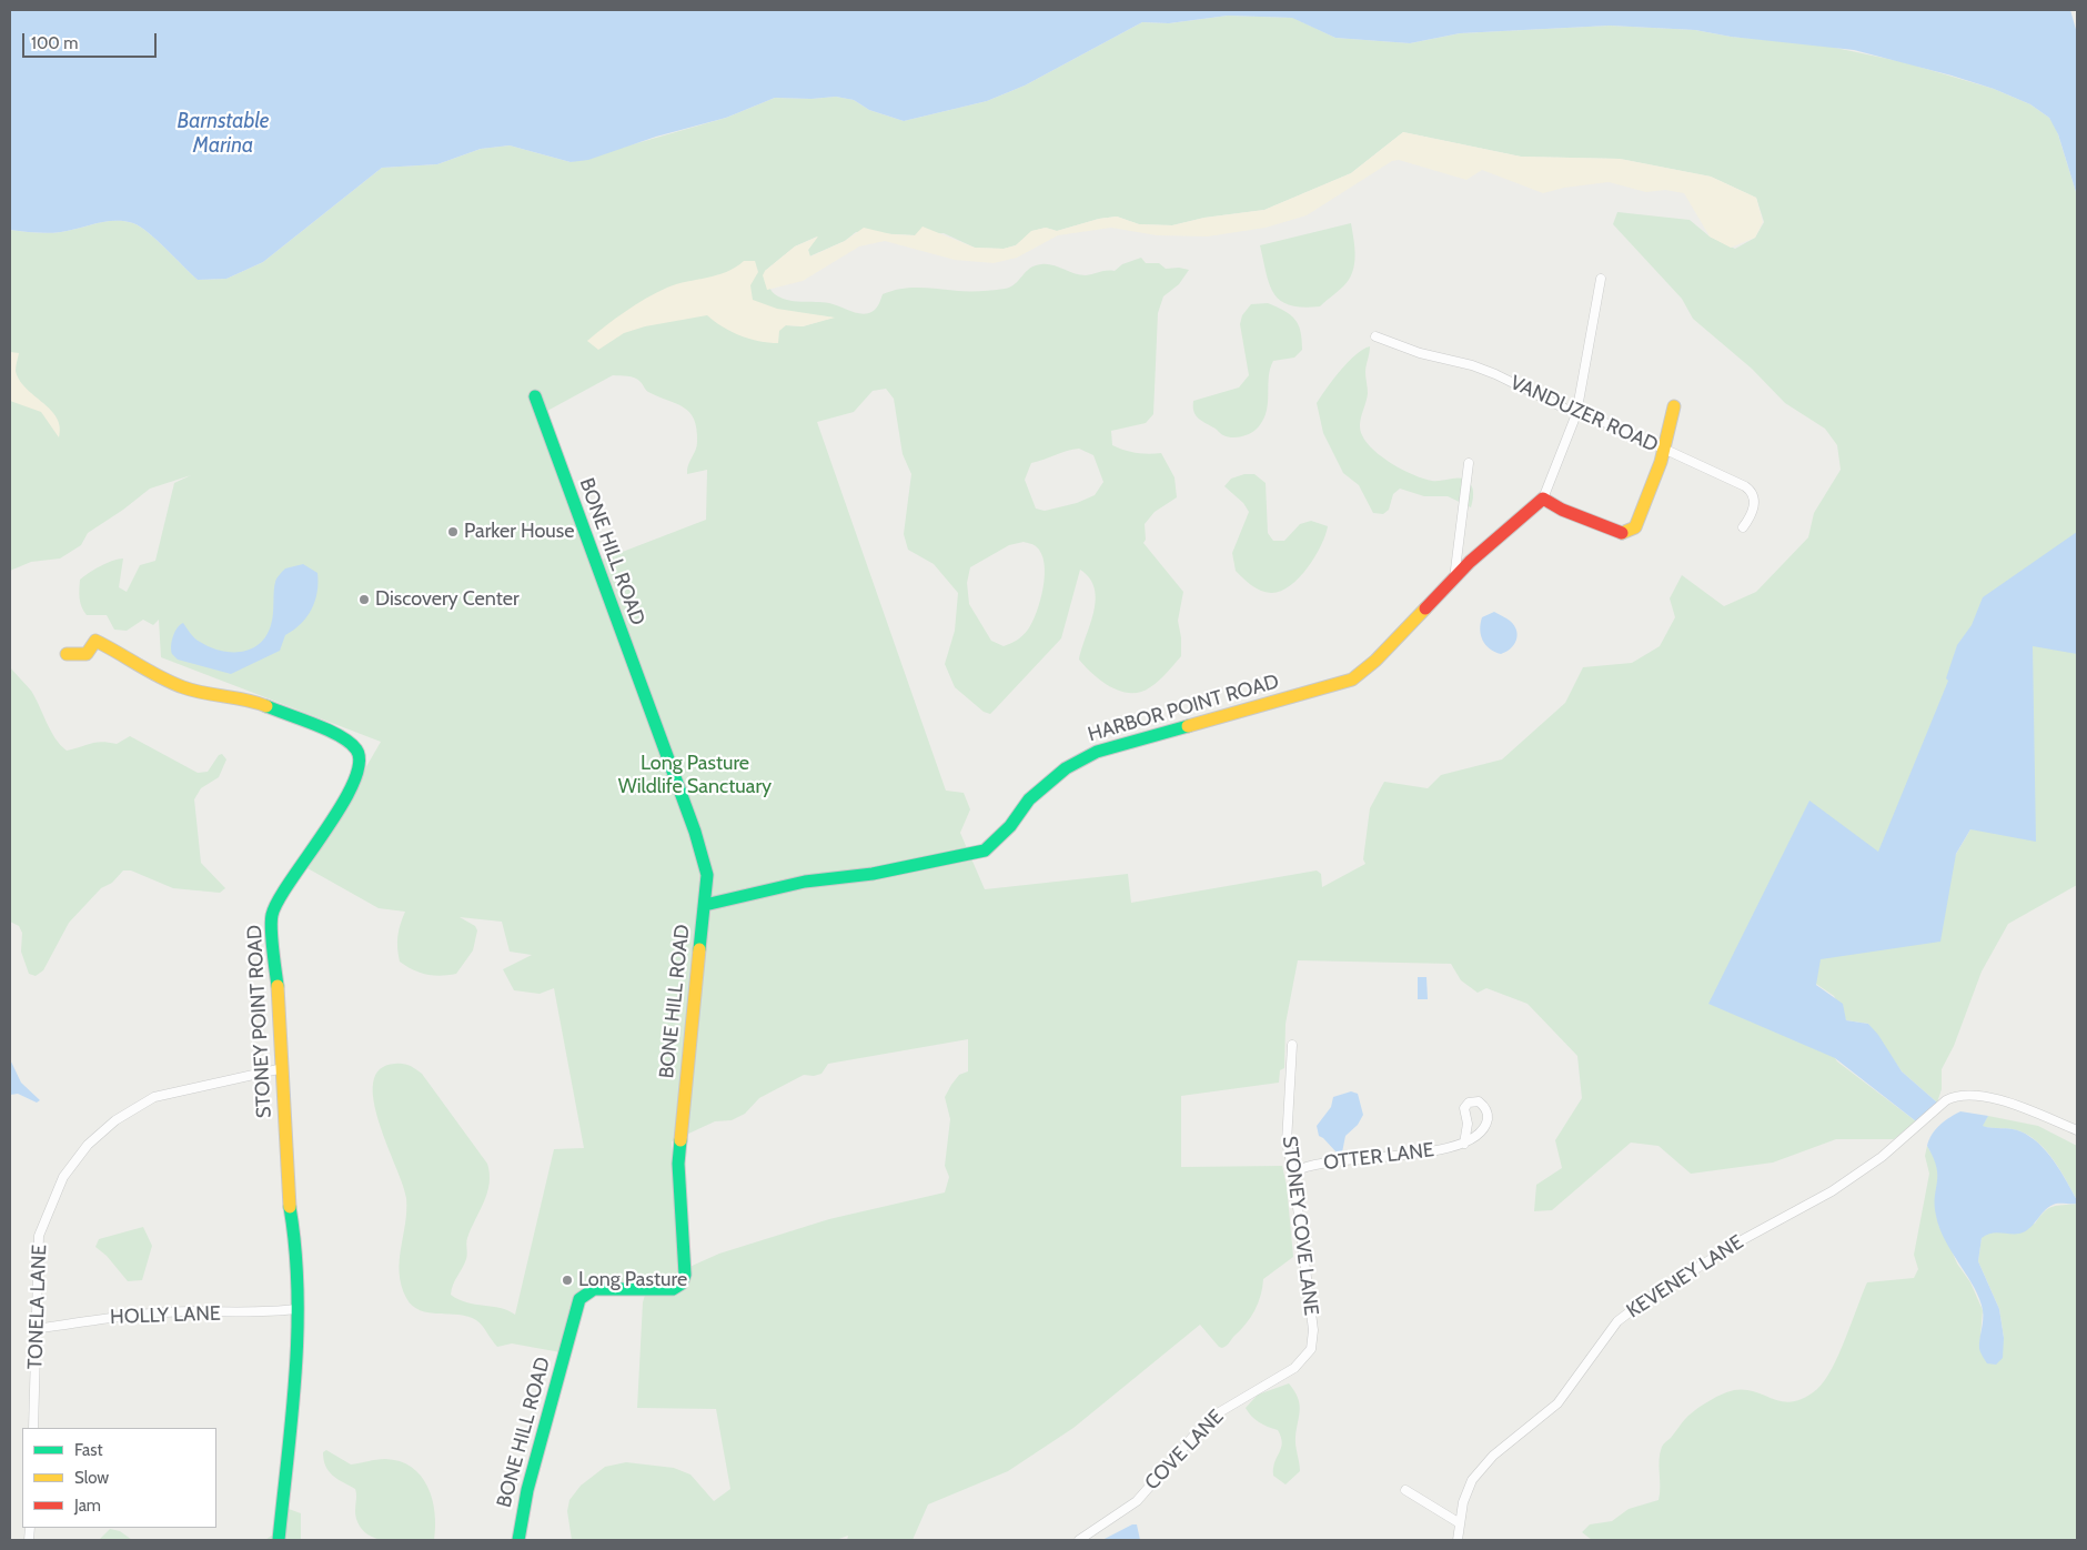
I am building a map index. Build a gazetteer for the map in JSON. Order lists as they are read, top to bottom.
{
  "streets": {
    "street": [
      "VANDUZER ROAD",
      "BONE HILL ROAD",
      "HARBOR POINT ROAD",
      "STONEY POINT ROAD",
      "OTTER LANE",
      "STONEY COVE LANE",
      "KEVENEY LANE",
      "TONELA LANE",
      "HOLLY LANE",
      "COVE LANE"
    ]
  },
  "crossings": [
    ["BONE HILL ROAD", "HARBOR POINT ROAD"],
    ["STONEY POINT ROAD", "TONELA LANE"],
    ["STONEY POINT ROAD", "HOLLY LANE"],
    ["OTTER LANE", "STONEY COVE LANE"],
    ["STONEY COVE LANE", "COVE LANE"],
    ["TONELA LANE", "HOLLY LANE"]
  ],
  "water": ["Barnstable Marina"],
  "parks": ["Long Pasture Wildlife Sanctuary"],
  "places": ["Parker House", "Discovery Center", "Long Pasture"],
  "legend": ["Fast", "Slow", "Jam"],
  "scale_bar": "100 m"
}
